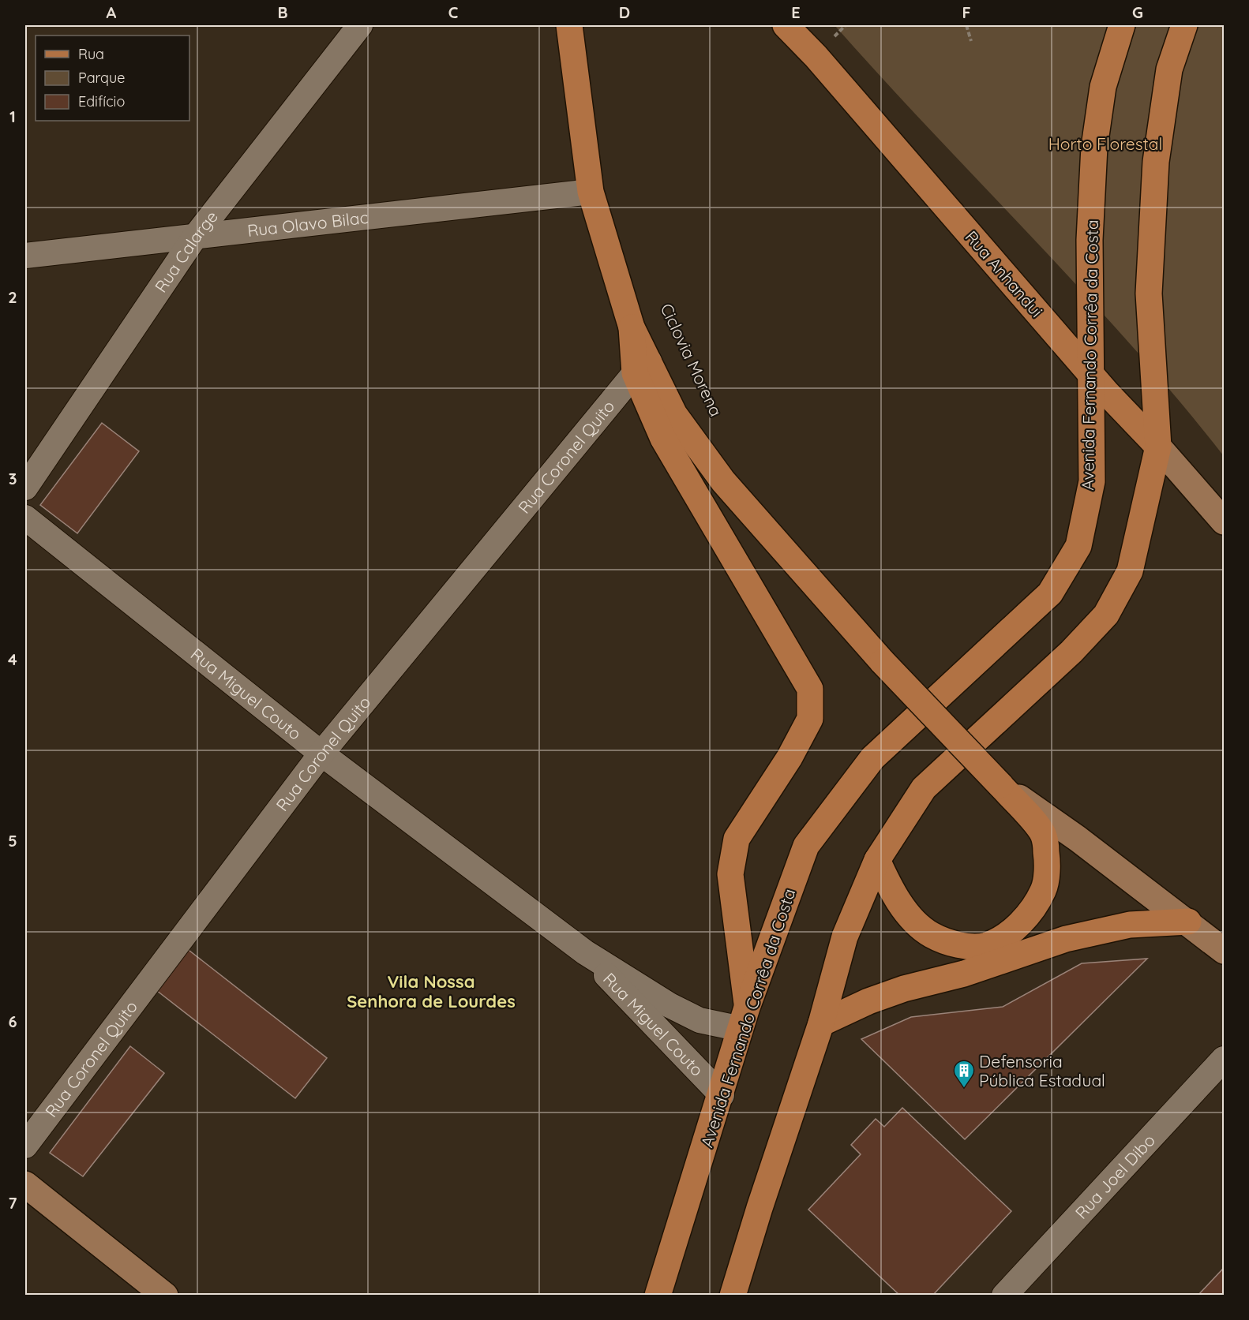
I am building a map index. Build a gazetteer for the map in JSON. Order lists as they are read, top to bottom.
{
  "streets": {
    "main road": ["Rua Anhandui", "Avenida Fernando Corrêa da Costa"],
    "street": [
      "Rua Olavo Bilac",
      "Rua Calarge",
      "Rua Coronel Quito",
      "Rua Miguel Couto",
      "Rua Joel Dibo"
    ]
  },
  "crossings": [
    ["Rua Olavo Bilac", "Rua Calarge"],
    ["Rua Anhandui", "Avenida Fernando Corrêa da Costa"],
    ["Avenida Fernando Corrêa da Costa", "Rua Miguel Couto"],
    ["Rua Coronel Quito", "Rua Miguel Couto"]
  ],
  "districts": ["Vila Nossa Senhora de Lourdes"],
  "parks": ["Horto Florestal"],
  "places": {
    "building": ["Defensoria Pública Estadual"]
  },
  "legend": ["Rua", "Parque", "Edifício"],
  "grid": {
    "columns": [
      "A",
      "B",
      "C",
      "D",
      "E",
      "F",
      "G"
    ],
    "rows": [
      "1",
      "2",
      "3",
      "4",
      "5",
      "6",
      "7"
    ]
  }
}
